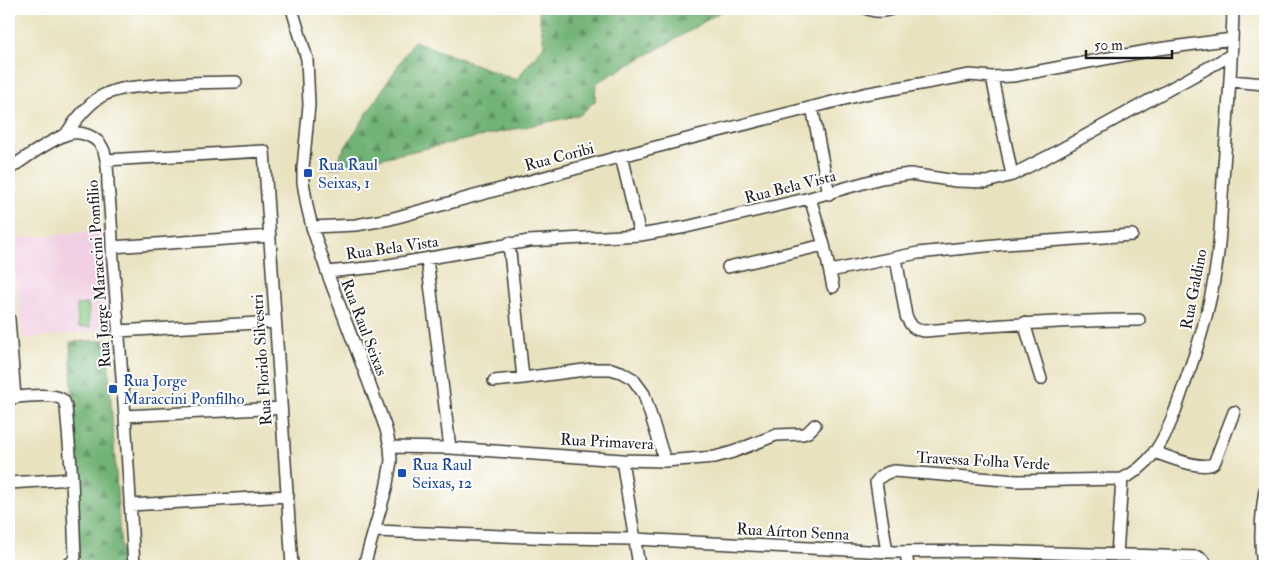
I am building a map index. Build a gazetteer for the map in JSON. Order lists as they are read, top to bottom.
{
  "streets": {
    "street": [
      "Rua Coribi",
      "Rua Bela Vista",
      "Rua Jorge Maraccini Pomfilio",
      "Rua Galdino",
      "Rua Raul Seixas",
      "Rua Florido Silvestri",
      "Rua Primavera",
      "Travessa Folha Verde",
      "Rua Aírton Senna"
    ]
  },
  "crossings": [
    ["Rua Coribi", "Rua Galdino"],
    ["Rua Coribi", "Rua Raul Seixas"],
    ["Rua Bela Vista", "Rua Galdino"],
    ["Rua Bela Vista", "Rua Raul Seixas"],
    ["Rua Jorge Maraccini Pomfilio", "Rua Florido Silvestri"],
    ["Rua Galdino", "Travessa Folha Verde"],
    ["Rua Raul Seixas", "Rua Primavera"],
    ["Rua Raul Seixas", "Rua Aírton Senna"],
    ["Travessa Folha Verde", "Rua Aírton Senna"]
  ],
  "places": {
    "transit": ["Rua Raul Seixas, 1", "Rua Jorge Maraccini Ponfilho", "Rua Raul Seixas, 12"]
  },
  "scale_bar": "50 m"
}
